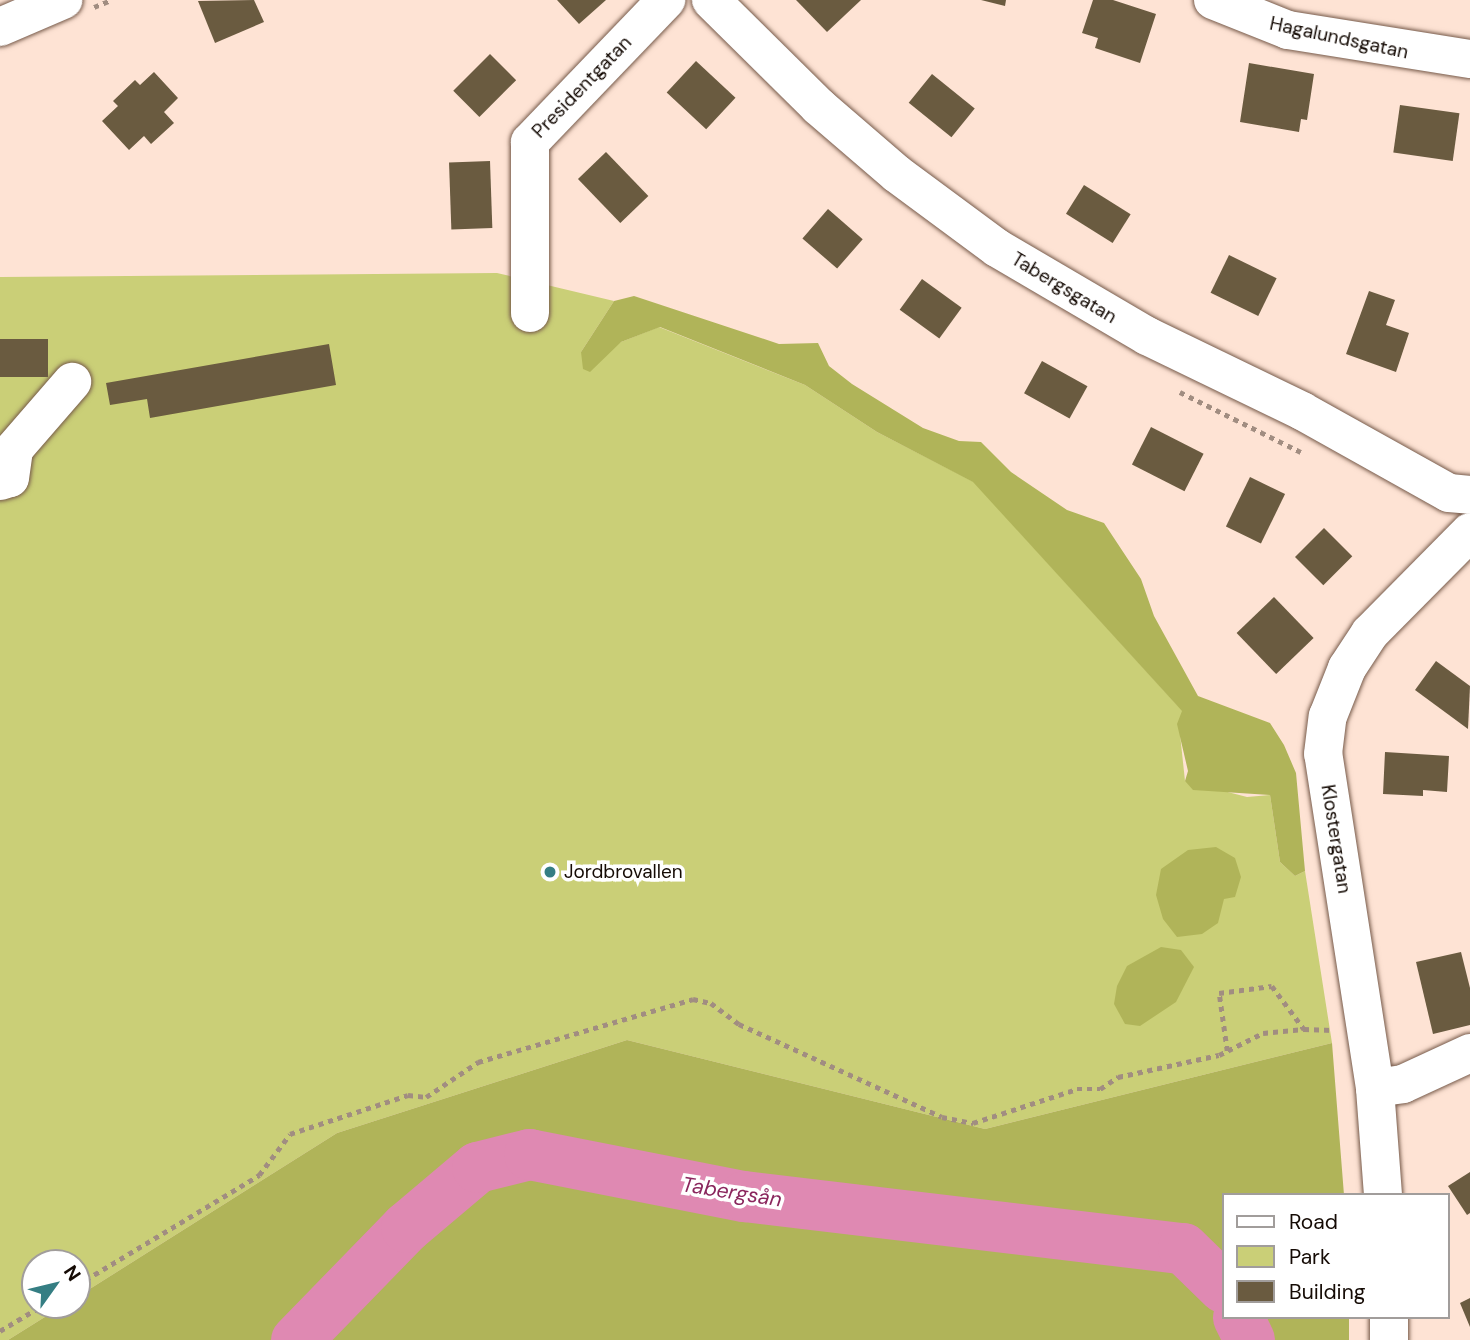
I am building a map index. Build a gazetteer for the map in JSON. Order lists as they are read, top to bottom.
{
  "streets": {
    "street": [
      "Hagalundsgatan",
      "Presidentgatan",
      "Tabergsgatan",
      "Klostergatan"
    ]
  },
  "water": ["Tabergsån"],
  "places": ["Jordbrovallen"],
  "legend": ["Road", "Park", "Building"],
  "north": "top right"
}
